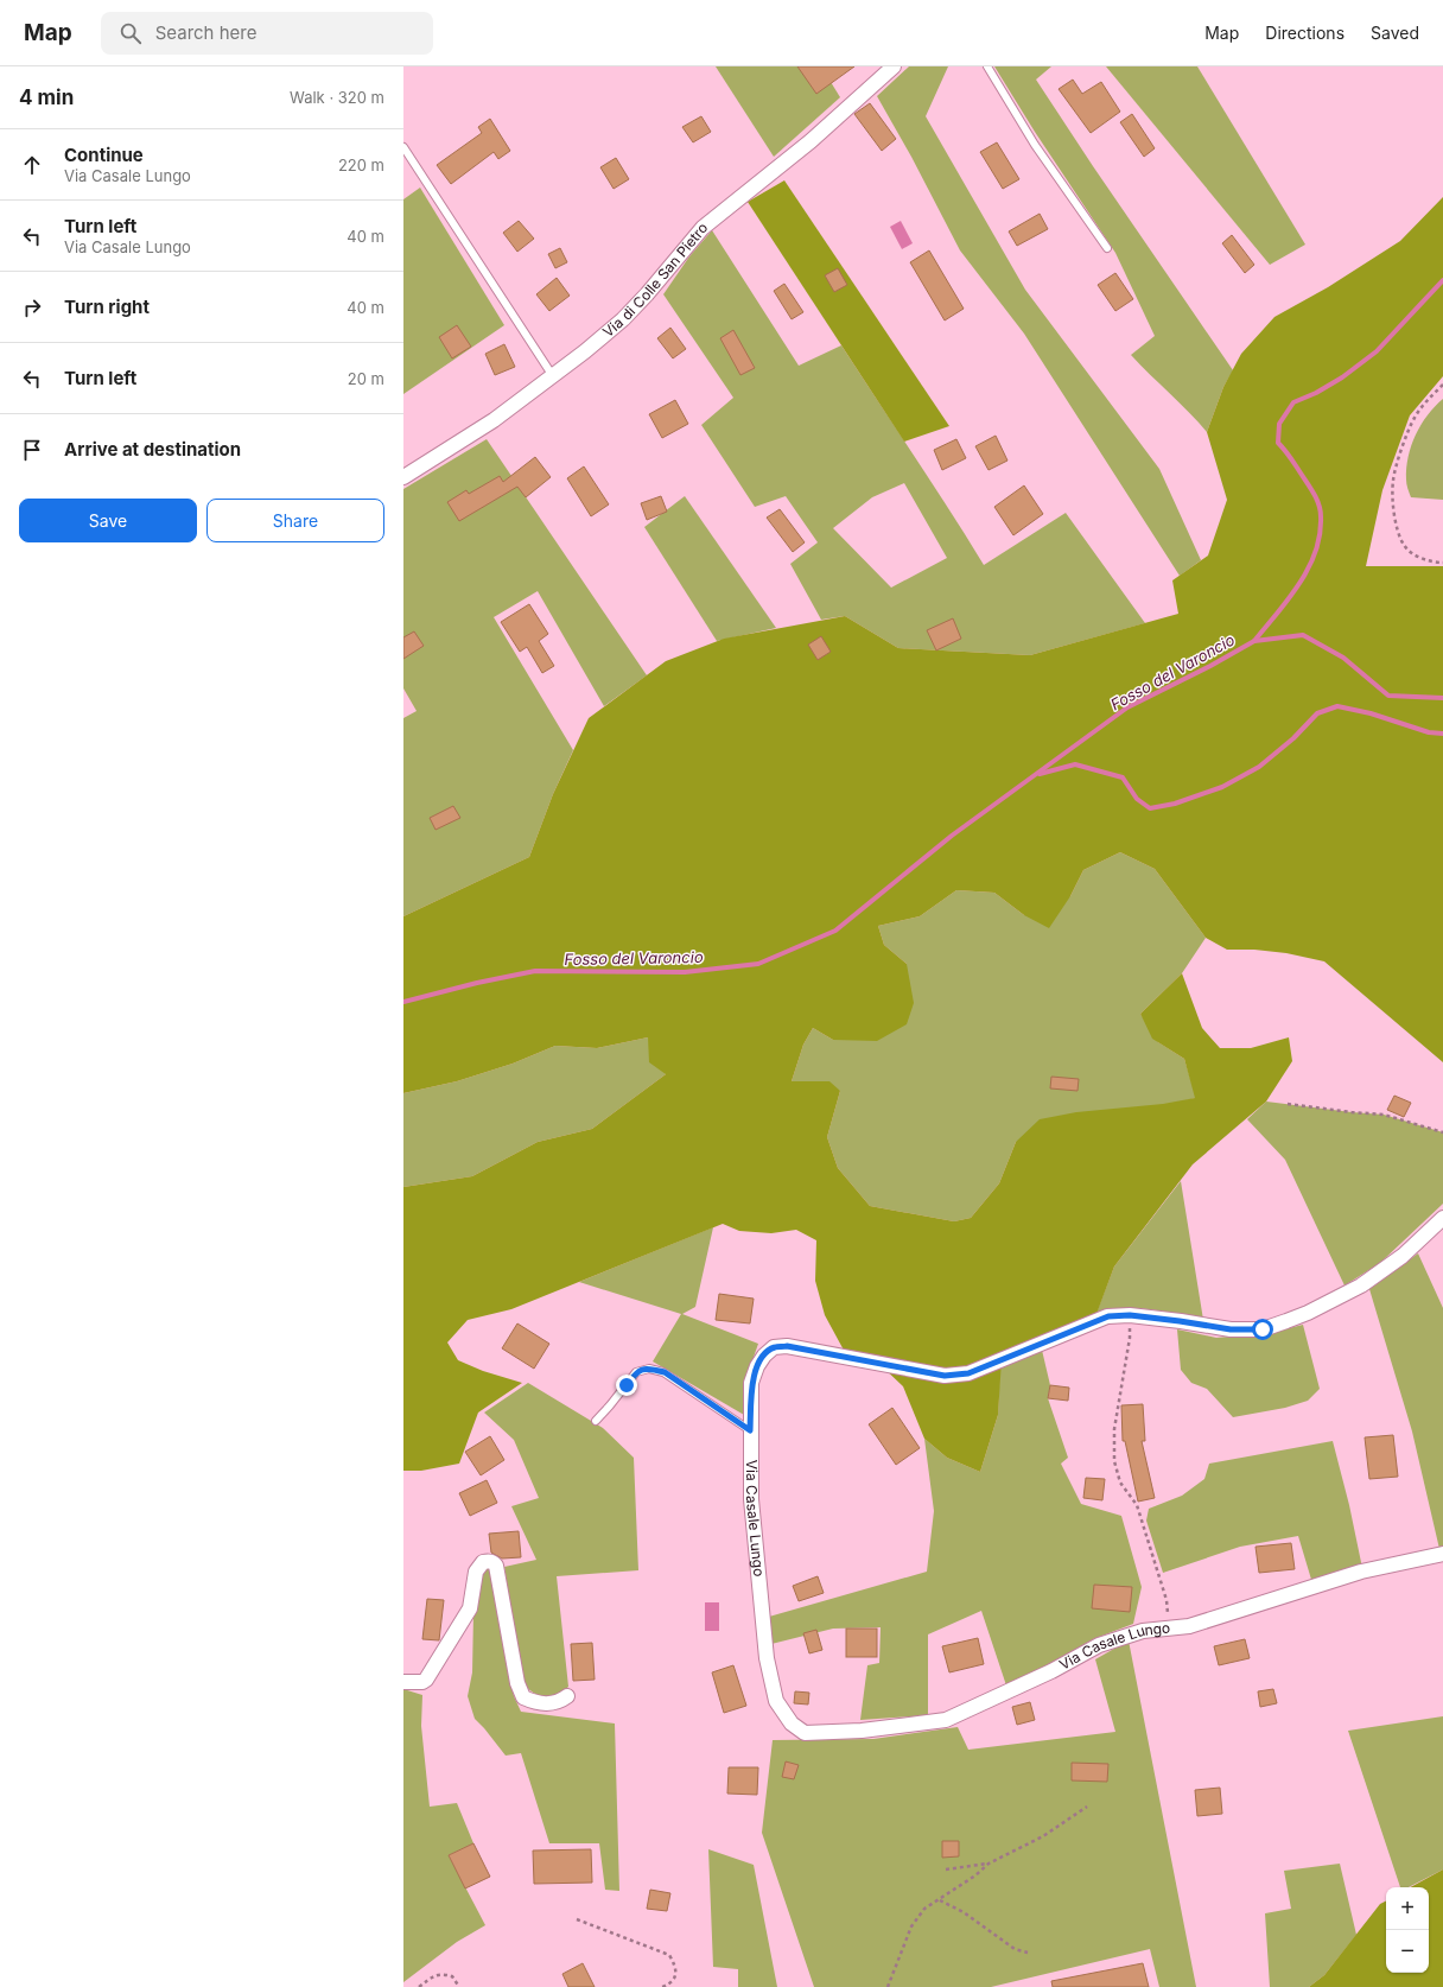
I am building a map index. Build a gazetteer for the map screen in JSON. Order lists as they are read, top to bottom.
{
  "streets": {
    "street": ["Via di Colle San Pietro", "Via Casale Lungo"]
  },
  "water": ["Fosso del Varoncio"],
  "page": {
    "header": "Map",
    "search": "Search here",
    "nav": ["Map", "Directions", "Saved"],
    "heading": ["4 min", "Walk · 320 m"],
    "list": [
      ["Continue", "Via Casale Lungo", "220 m"],
      ["Turn left", "Via Casale Lungo", "40 m"],
      ["Turn right", "40 m"],
      ["Turn left", "20 m"],
      "Arrive at destination"
    ],
    "buttons": ["Save", "Share"],
    "map_buttons": ["+", "−"]
  }
}
